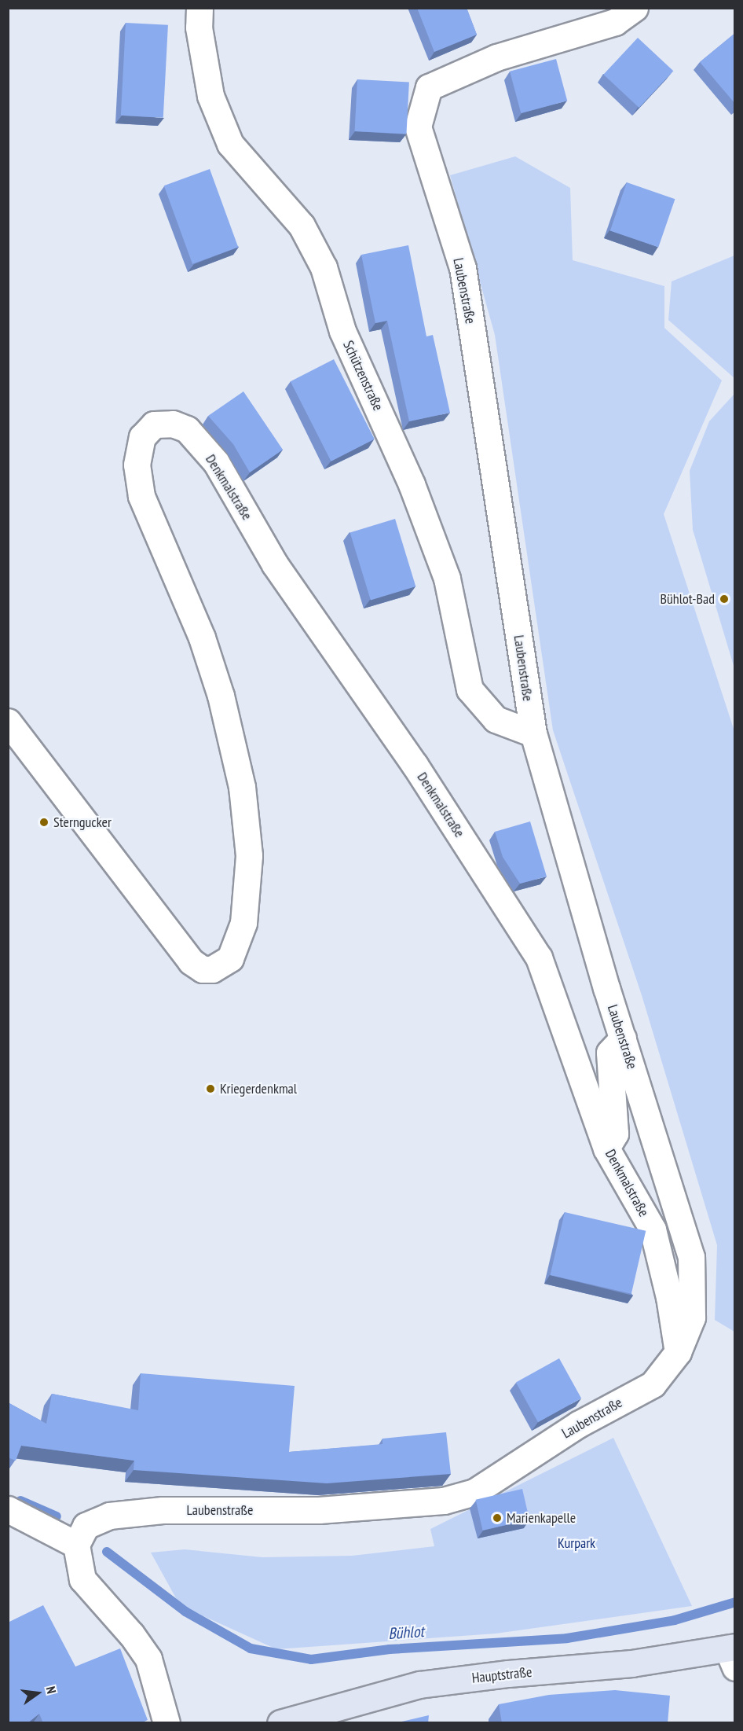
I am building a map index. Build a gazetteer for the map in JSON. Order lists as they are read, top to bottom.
{
  "streets": {
    "main road": ["Hauptstraße"],
    "street": ["Laubenstraße", "Schützenstraße", "Denkmalstraße"]
  },
  "crossings": [
    ["Laubenstraße", "Schützenstraße"],
    ["Laubenstraße", "Denkmalstraße"]
  ],
  "water": ["Bühlot"],
  "parks": ["Kurpark"],
  "places": [
    "Bühlot-Bad",
    "Sterngucker",
    "Kriegerdenkmal",
    "Marienkapelle"
  ],
  "north": "right"
}
